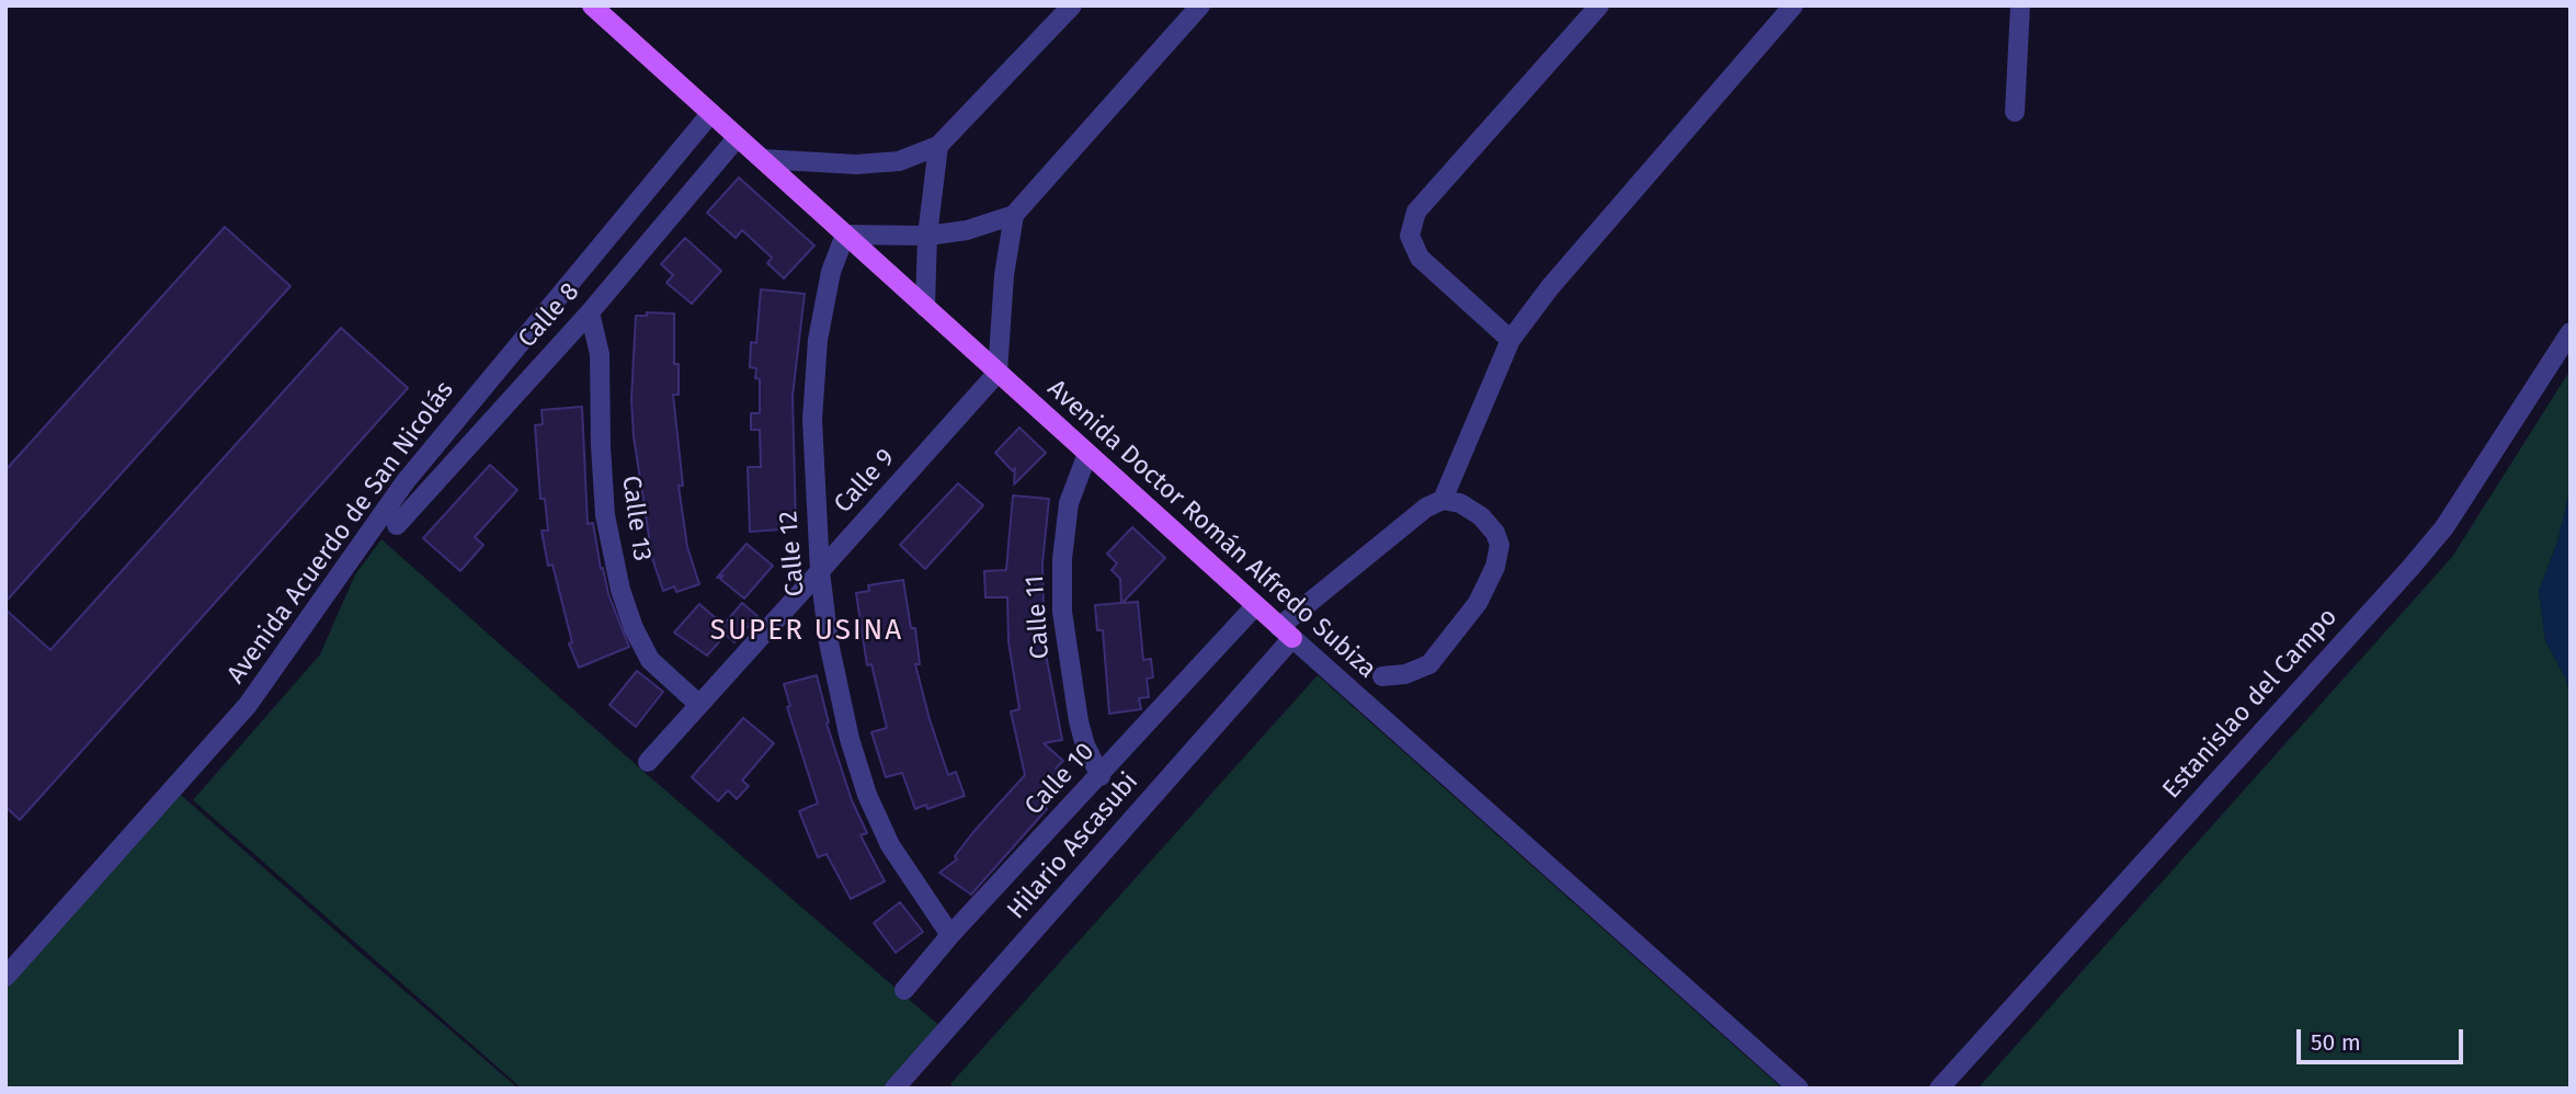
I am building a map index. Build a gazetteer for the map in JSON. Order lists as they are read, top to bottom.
{
  "streets": {
    "main road": ["Avenida Doctor Román Alfredo Subiza"],
    "street": [
      "Calle 8",
      "Calle 9",
      "Calle 13",
      "Avenida Acuerdo de San Nicolás",
      "Calle 12",
      "Calle 11",
      "Estanislao del Campo",
      "Calle 10",
      "Hilario Ascasubi"
    ]
  },
  "crossings": [
    ["Calle 8", "Calle 13"],
    ["Calle 8", "Avenida Doctor Román Alfredo Subiza"],
    ["Calle 9", "Calle 13"],
    ["Calle 9", "Avenida Doctor Román Alfredo Subiza"],
    ["Calle 9", "Calle 12"],
    ["Avenida Doctor Román Alfredo Subiza", "Avenida Acuerdo de San Nicolás"],
    ["Avenida Doctor Román Alfredo Subiza", "Calle 12"],
    ["Avenida Doctor Román Alfredo Subiza", "Calle 11"],
    ["Avenida Doctor Román Alfredo Subiza", "Calle 10"],
    ["Avenida Doctor Román Alfredo Subiza", "Hilario Ascasubi"],
    ["Calle 12", "Calle 10"],
    ["Calle 11", "Calle 10"]
  ],
  "districts": ["SUPER USINA"],
  "scale_bar": "50 m"
}
